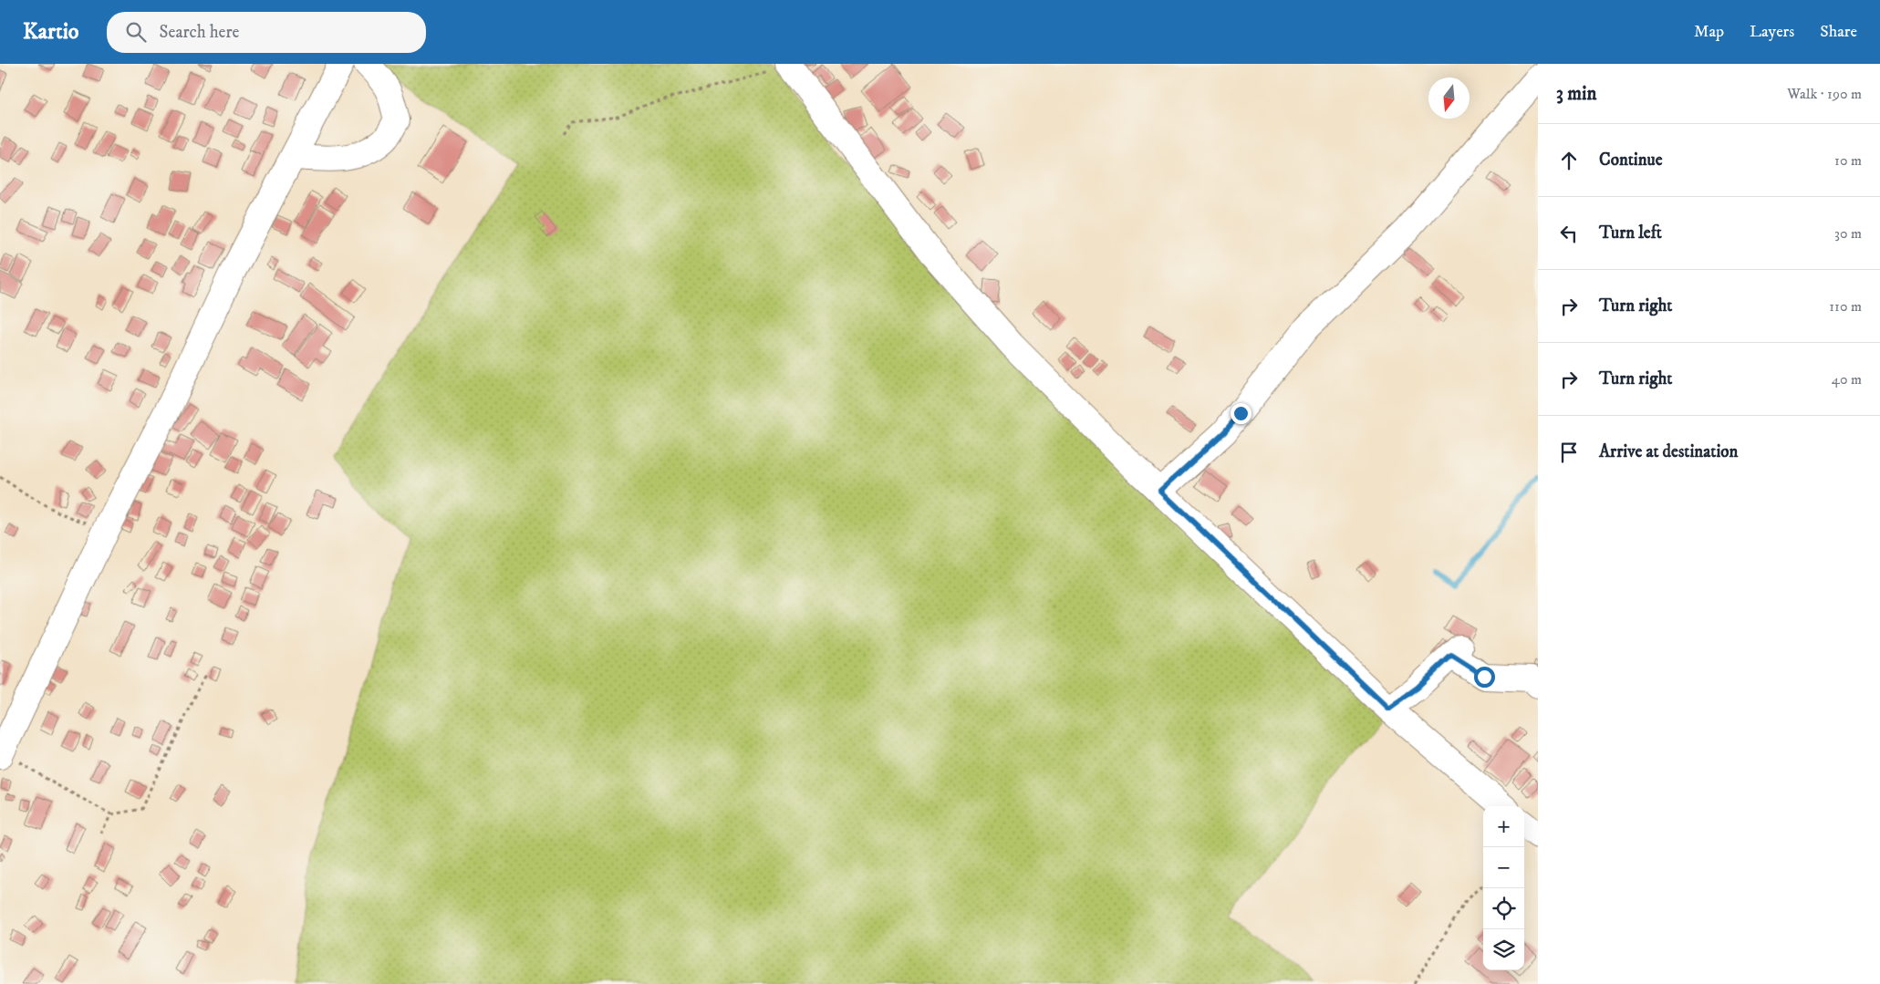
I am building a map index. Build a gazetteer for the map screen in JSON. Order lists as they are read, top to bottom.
{
  "north": "bottom",
  "page": {
    "header": "Kartio",
    "search": "Search here",
    "nav": ["Map", "Layers", "Share"],
    "heading": ["3 min", "Walk · 190 m"],
    "list": [
      ["Continue", "10 m"],
      ["Turn left", "30 m"],
      ["Turn right", "110 m"],
      ["Turn right", "40 m"],
      "Arrive at destination"
    ],
    "map_buttons": ["+", "−"]
  }
}
